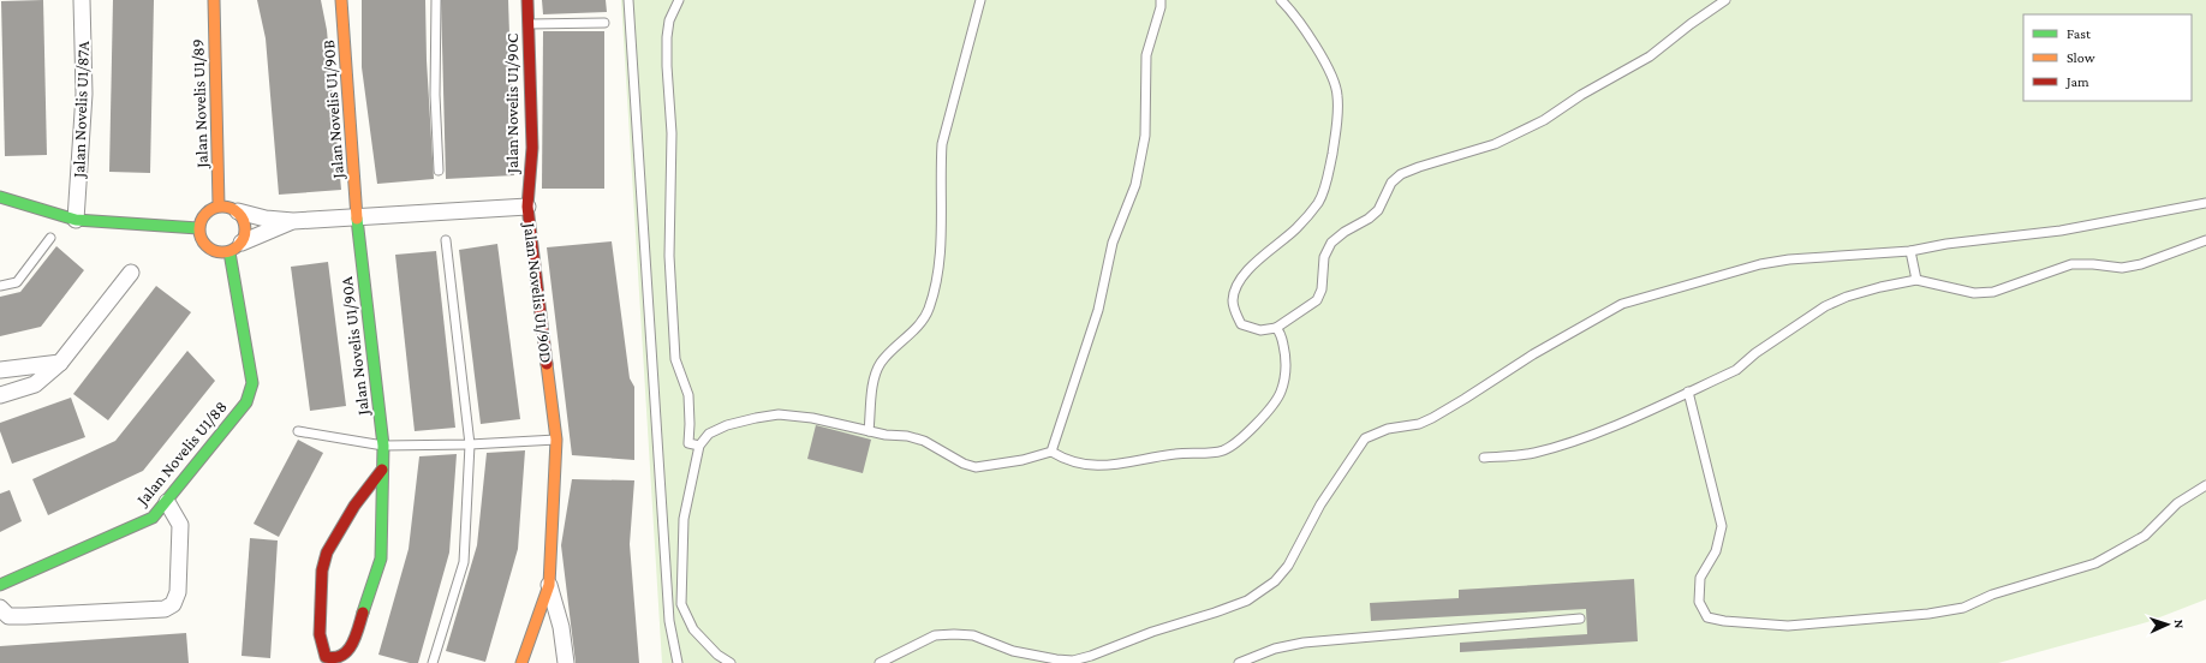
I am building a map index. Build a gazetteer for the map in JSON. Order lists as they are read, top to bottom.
{
  "streets": {
    "street": [
      "Jalan Novelis U1/89",
      "Jalan Novelis U1/90C",
      "Jalan Novelis U1/87A",
      "Jalan Novelis U1/90B",
      "Jalan Novelis U1/90D",
      "Jalan Novelis U1/90A",
      "Jalan Novelis U1/88"
    ]
  },
  "crossings": [
    ["Jalan Novelis U1/89", "Jalan Novelis U1/90D"],
    ["Jalan Novelis U1/89", "Jalan Novelis U1/88"],
    ["Jalan Novelis U1/90C", "Jalan Novelis U1/90D"],
    ["Jalan Novelis U1/90B", "Jalan Novelis U1/90D"],
    ["Jalan Novelis U1/90B", "Jalan Novelis U1/90A"],
    ["Jalan Novelis U1/90D", "Jalan Novelis U1/90A"],
    ["Jalan Novelis U1/90D", "Jalan Novelis U1/88"]
  ],
  "legend": ["Fast", "Slow", "Jam"],
  "north": "right"
}
